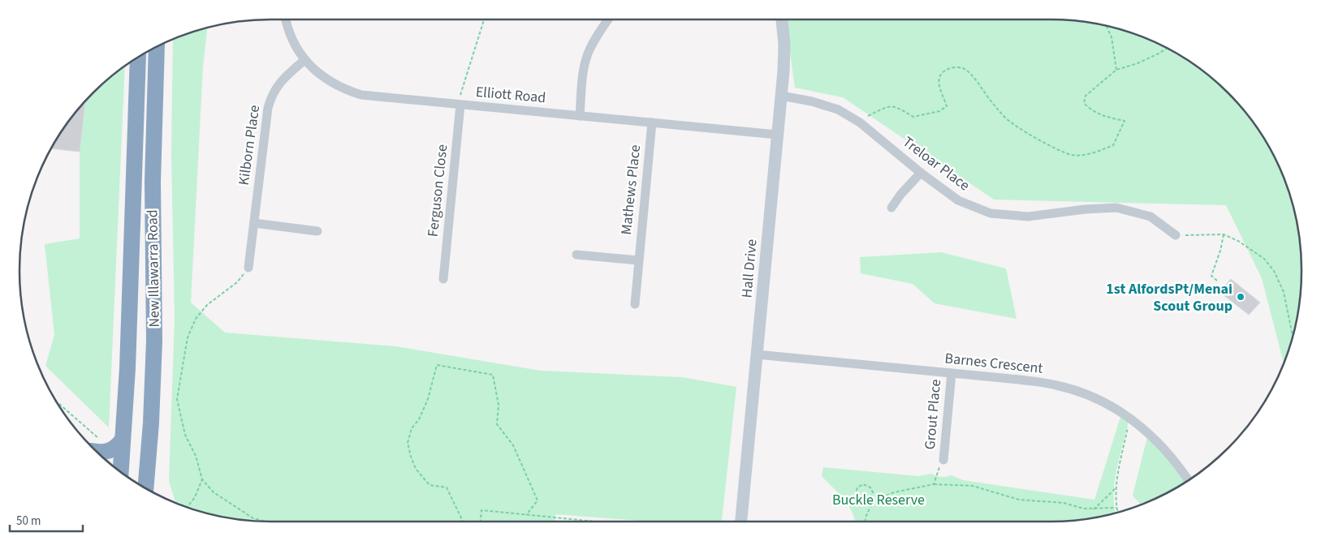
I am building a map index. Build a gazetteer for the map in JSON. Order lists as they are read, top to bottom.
{
  "streets": {
    "highway": ["New Illawarra Road"],
    "street": [
      "Elliott Road",
      "Kilborn Place",
      "Treloar Place",
      "Mathews Place",
      "Ferguson Close",
      "Hall Drive",
      "Barnes Crescent",
      "Grout Place"
    ]
  },
  "crossings": [
    ["Elliott Road", "Kilborn Place"],
    ["Elliott Road", "Mathews Place"],
    ["Elliott Road", "Ferguson Close"],
    ["Elliott Road", "Hall Drive"],
    ["Treloar Place", "Hall Drive"],
    ["Hall Drive", "Barnes Crescent"],
    ["Barnes Crescent", "Grout Place"]
  ],
  "parks": ["Buckle Reserve"],
  "places": ["1st AlfordsPt/Menai Scout Group"],
  "scale_bar": "50 m"
}
